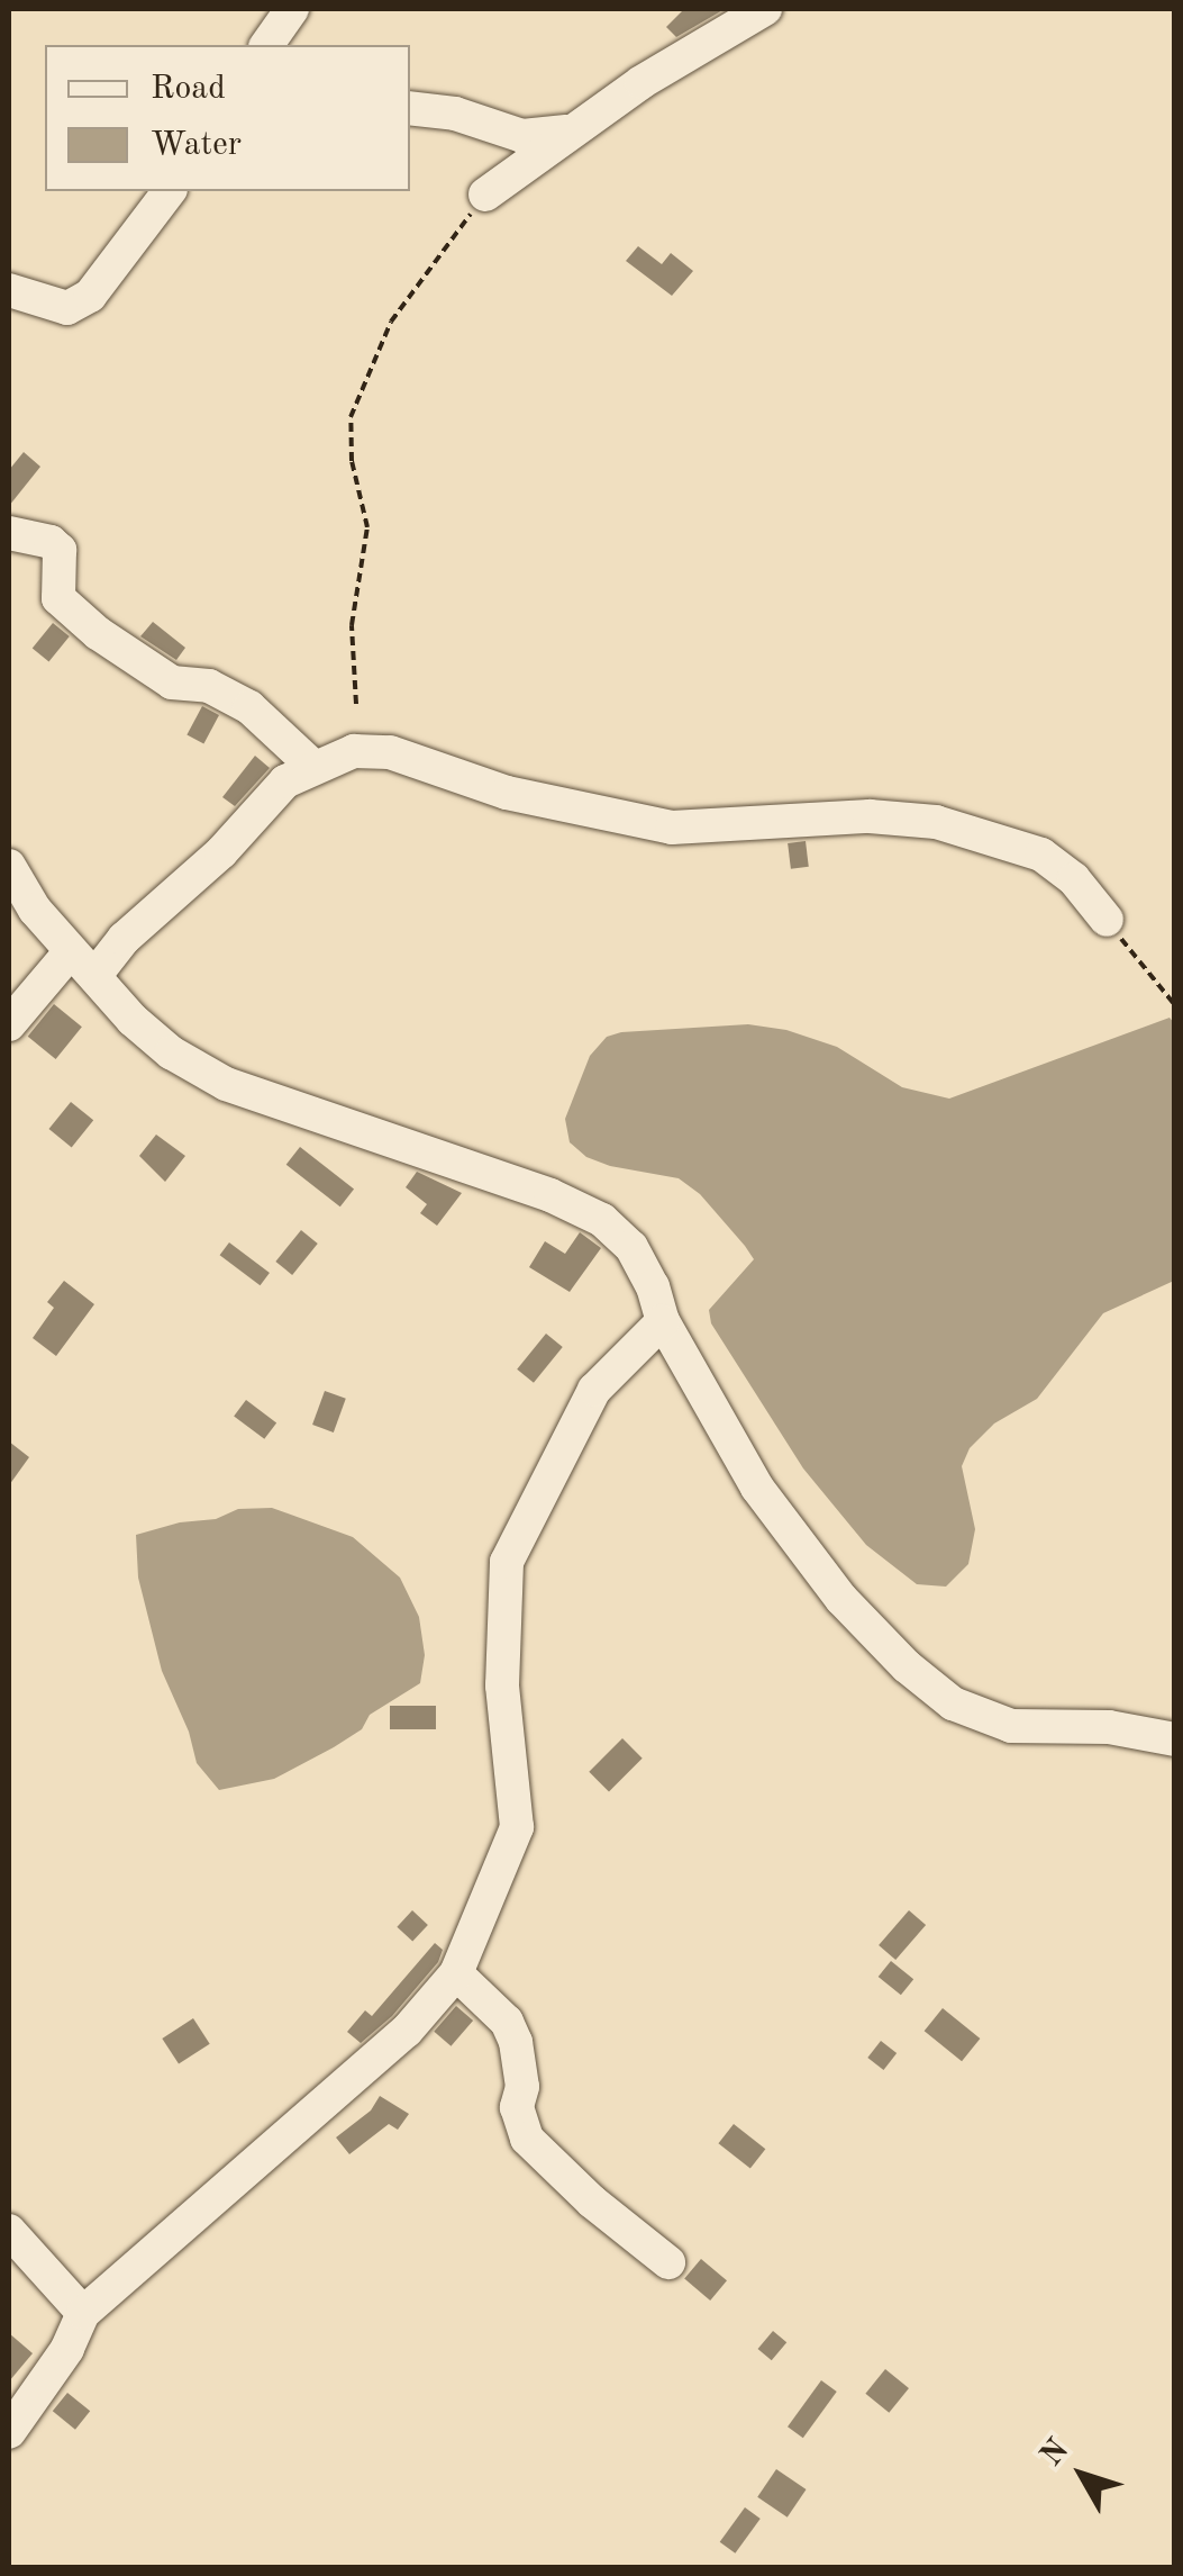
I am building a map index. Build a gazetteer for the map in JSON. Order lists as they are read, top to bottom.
{
  "legend": ["Road", "Water"],
  "north": "top left"
}
